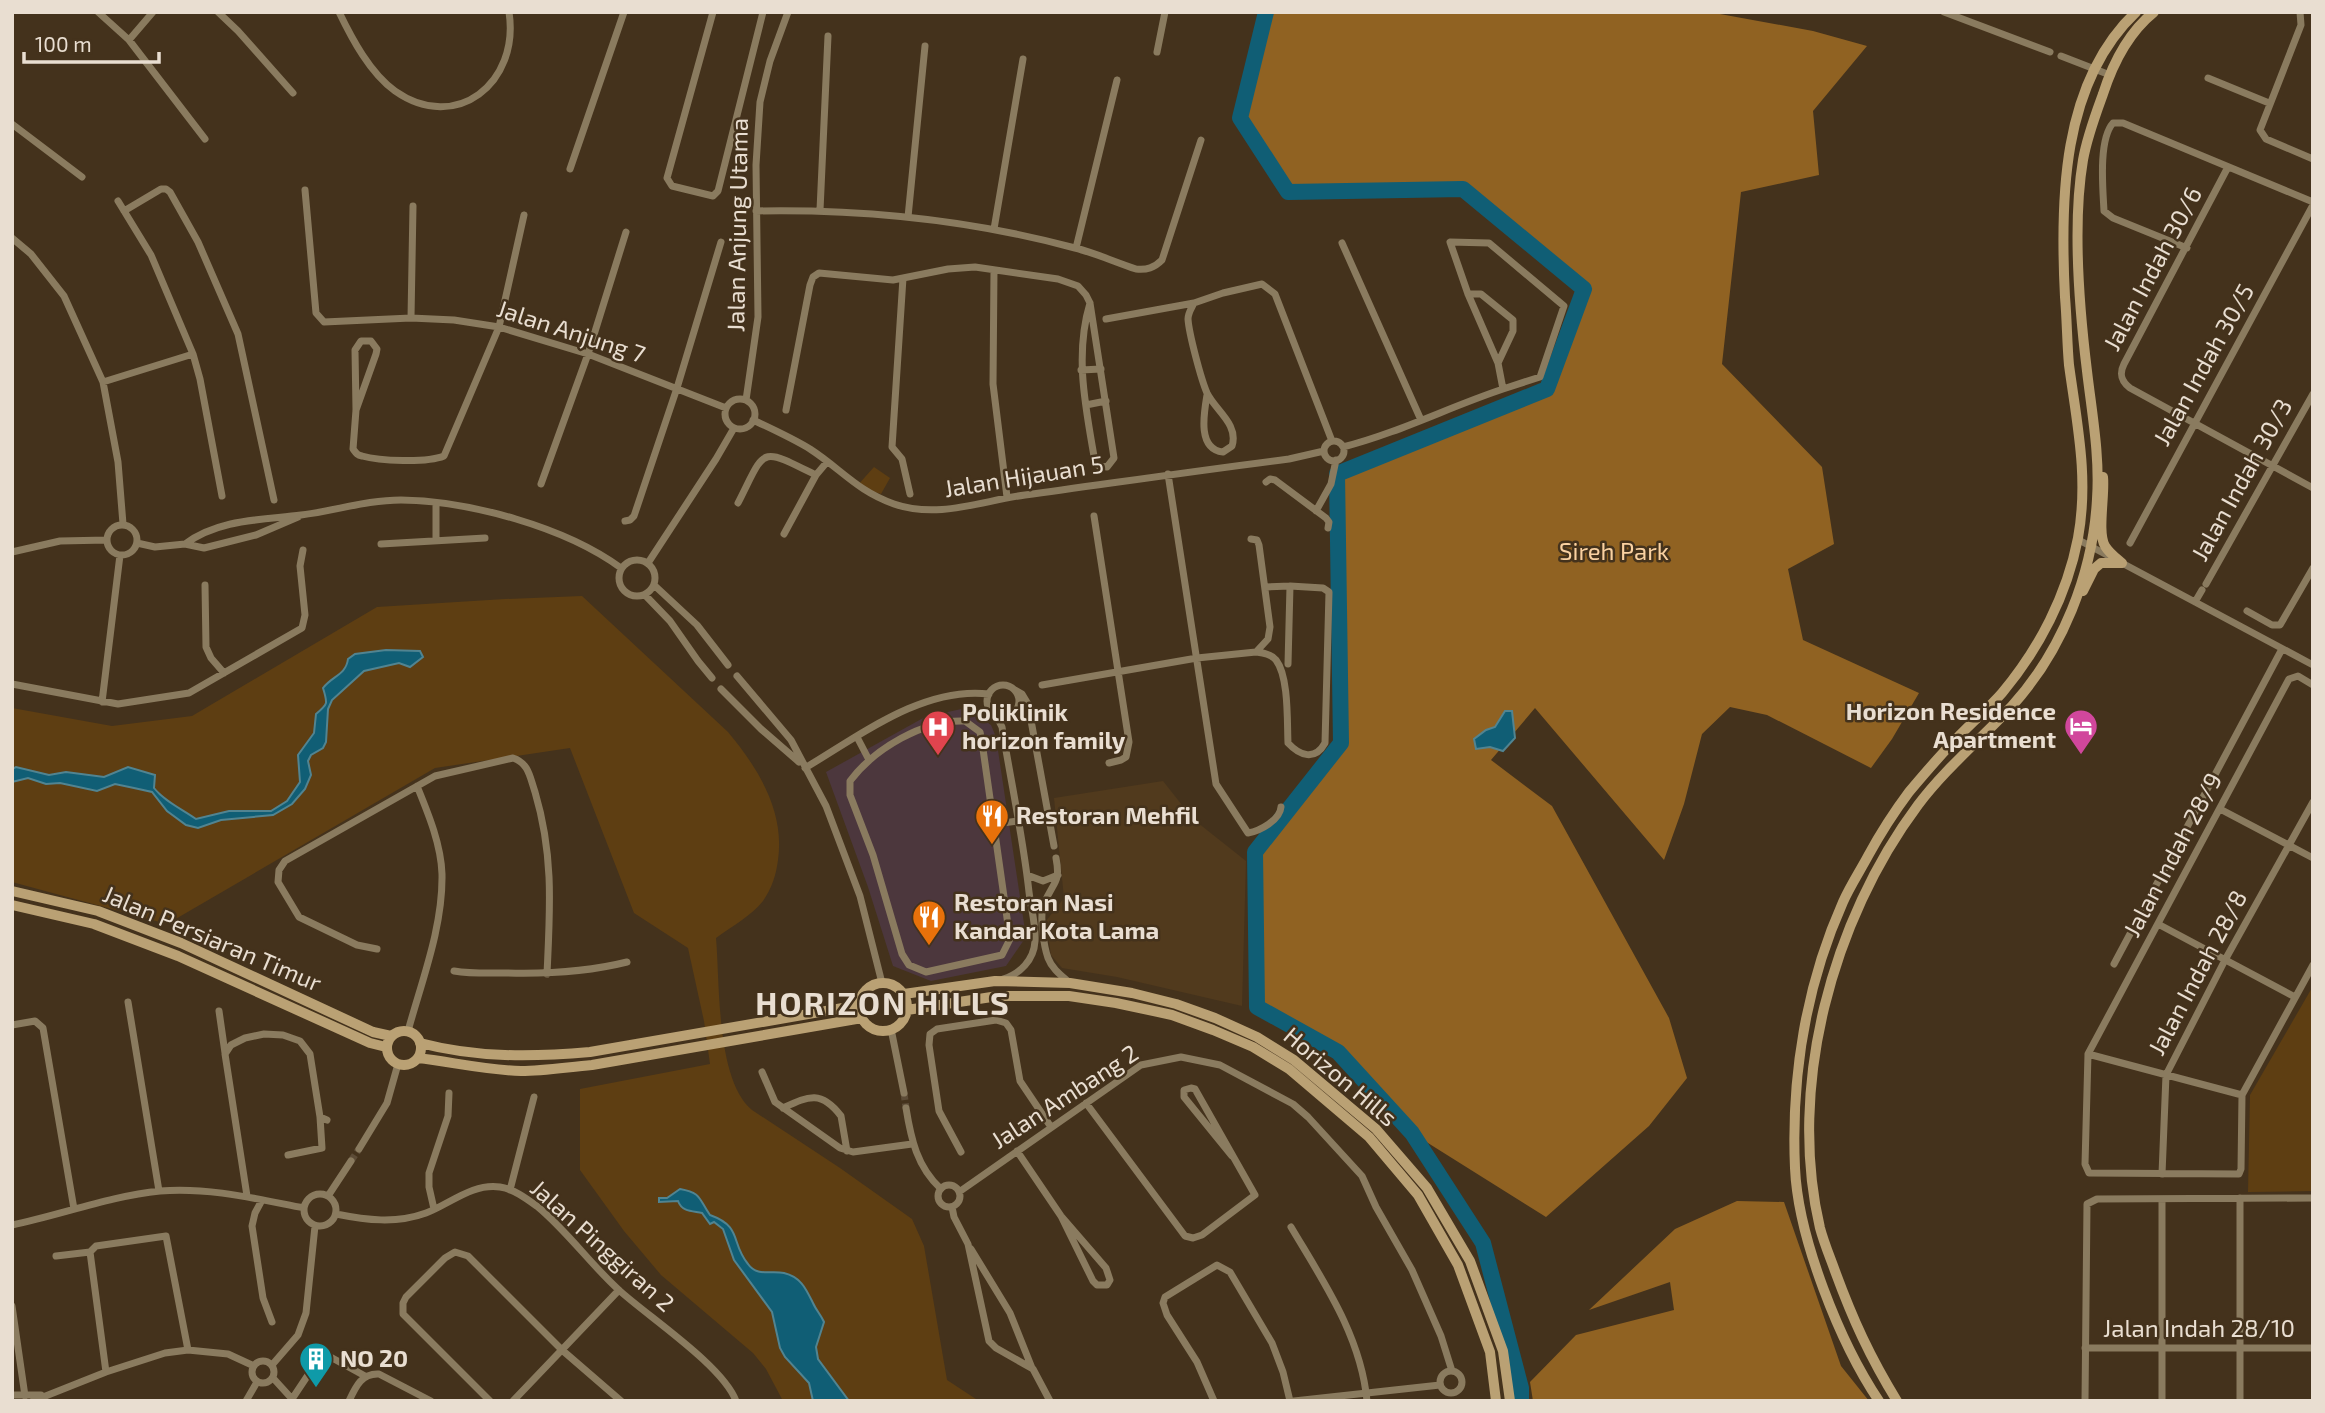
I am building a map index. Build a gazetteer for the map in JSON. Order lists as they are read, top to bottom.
{
  "streets": {
    "street": [
      "Jalan Anjung Utama",
      "Jalan Indah 30/6",
      "Jalan Anjung 7",
      "Jalan Indah 30/5",
      "Jalan Hijauan 5",
      "Jalan Indah 30/3",
      "Jalan Indah 28/9",
      "Jalan Persiaran Timur",
      "Jalan Indah 28/8",
      "Horizon Hills",
      "Jalan Ambang 2",
      "Jalan Pinggiran 2",
      "Jalan Indah 28/10"
    ]
  },
  "crossings": [
    ["Jalan Anjung Utama", "Jalan Anjung 7"],
    ["Jalan Anjung Utama", "Jalan Hijauan 5"],
    ["Jalan Indah 30/6", "Jalan Indah 30/5"],
    ["Jalan Anjung 7", "Jalan Hijauan 5"],
    ["Jalan Indah 28/9", "Jalan Indah 28/8"]
  ],
  "districts": ["HORIZON HILLS"],
  "parks": ["Sireh Park"],
  "places": {
    "hotel": ["Horizon Residence Apartment"],
    "hospital": ["Poliklinik horizon family"],
    "restaurant": ["Restoran Mehfil", "Restoran Nasi Kandar Kota Lama"],
    "building": ["NO 20"]
  },
  "scale_bar": "100 m"
}
